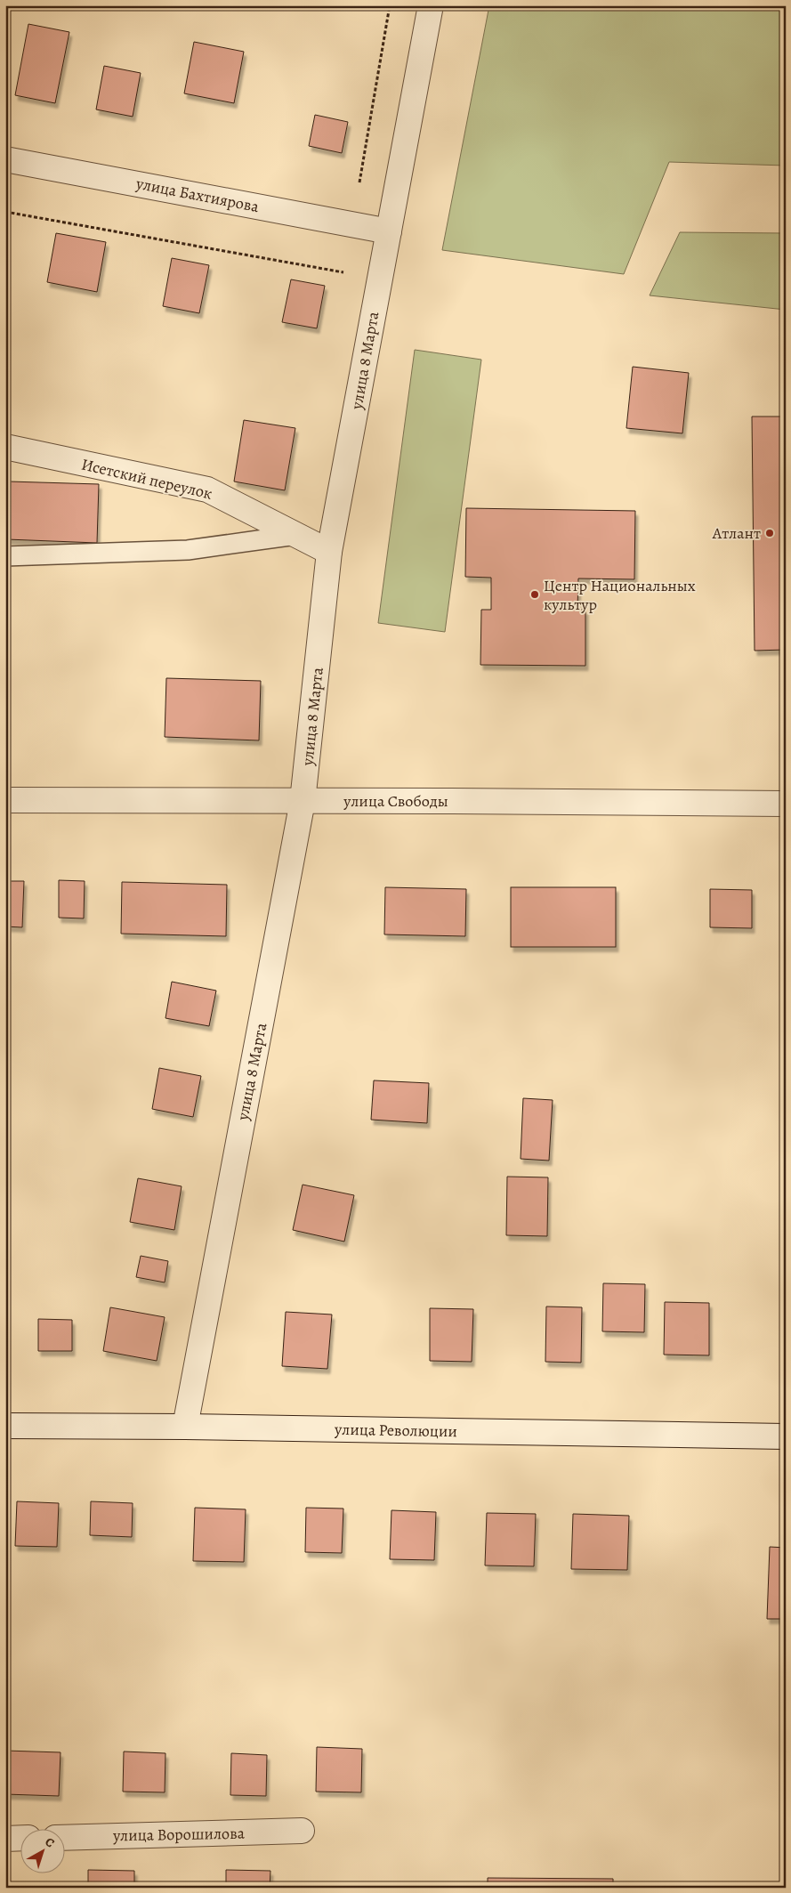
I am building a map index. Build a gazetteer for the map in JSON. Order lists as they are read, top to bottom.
{
  "streets": {
    "street": [
      "улица Бахтиярова",
      "улица 8 Марта",
      "Исетский переулок",
      "улица Свободы",
      "улица Революции",
      "улица Ворошилова"
    ]
  },
  "crossings": [
    ["улица Бахтиярова", "улица 8 Марта"],
    ["улица 8 Марта", "Исетский переулок"],
    ["улица 8 Марта", "улица Свободы"],
    ["улица 8 Марта", "улица Революции"]
  ],
  "places": ["Атлант", "Центр Национальных культур"],
  "north": "top right"
}
